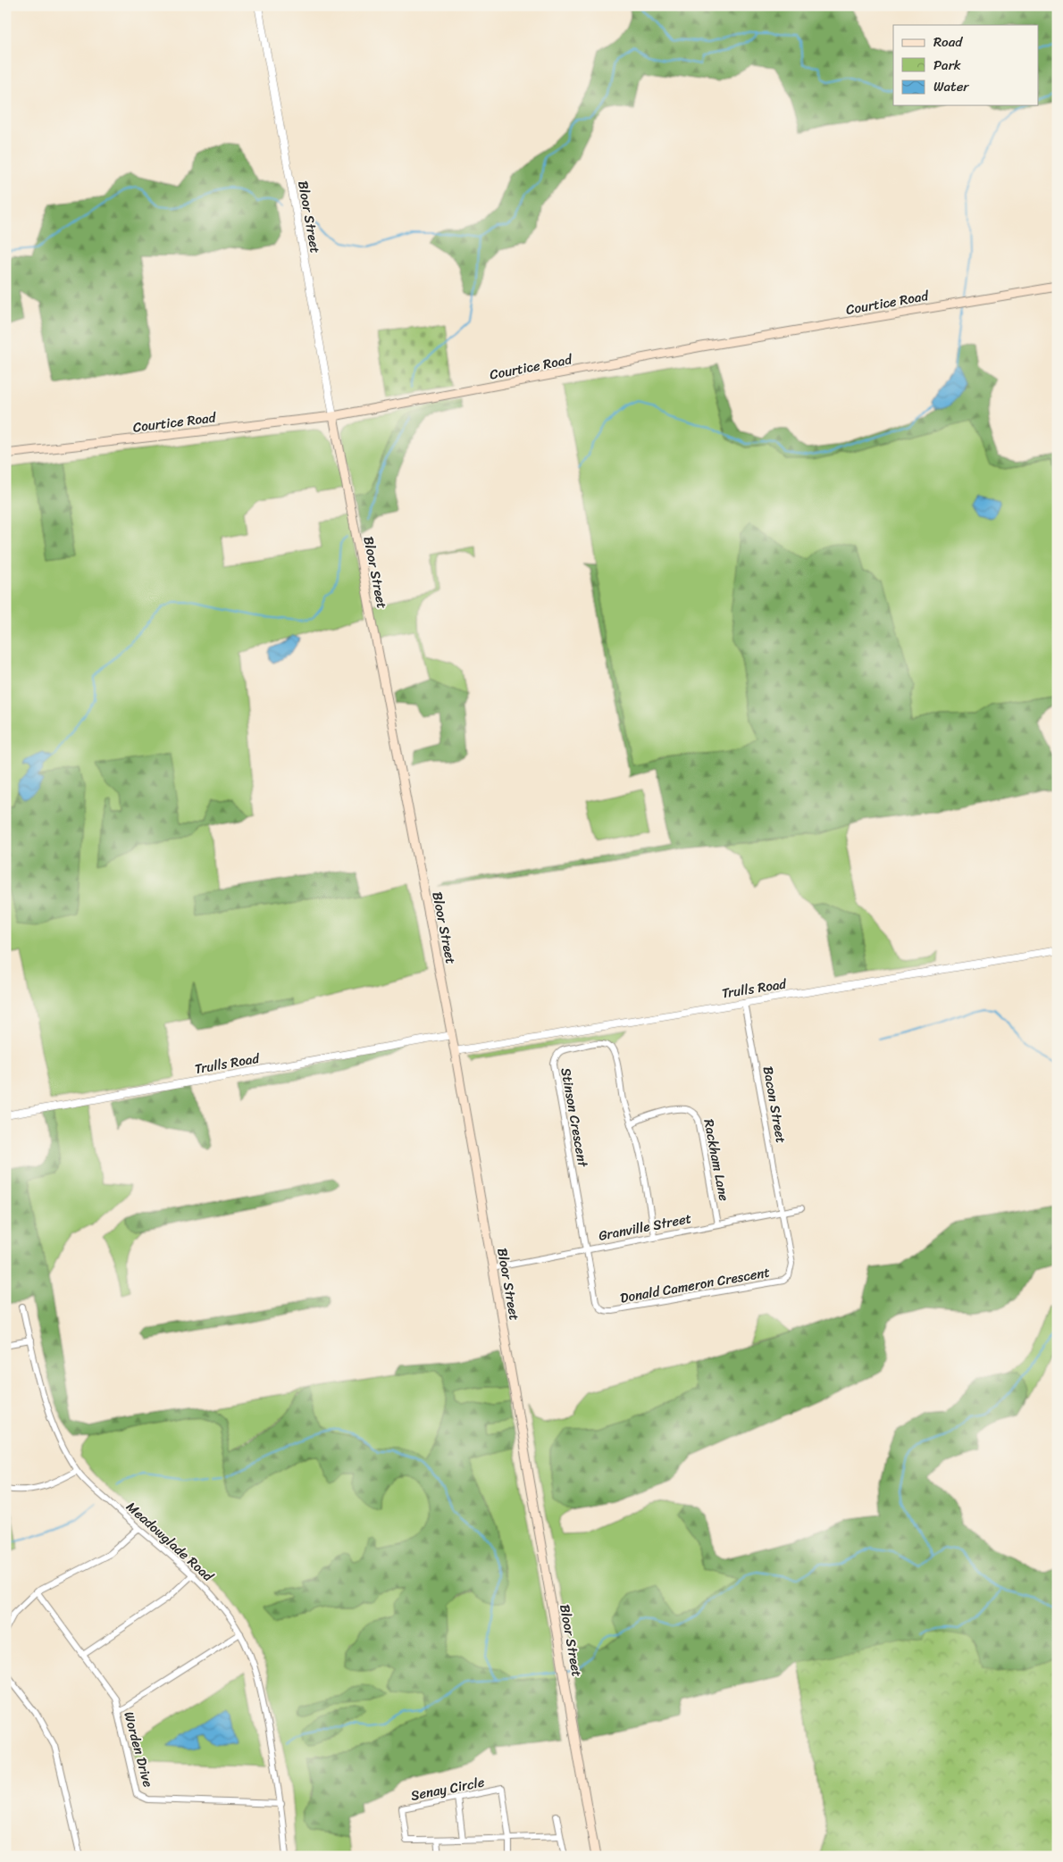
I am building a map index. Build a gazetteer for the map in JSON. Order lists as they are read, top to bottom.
{
  "streets": {
    "main road": ["Bloor Street", "Courtice Road"],
    "street": [
      "Trulls Road",
      "Bacon Street",
      "Stinson Crescent",
      "Rackham Lane",
      "Granville Street",
      "Donald Cameron Crescent",
      "Meadowglade Road",
      "Worden Drive",
      "Senay Circle"
    ]
  },
  "crossings": [
    ["Bloor Street", "Courtice Road"],
    ["Bloor Street", "Trulls Road"],
    ["Bloor Street", "Granville Street"],
    ["Trulls Road", "Bacon Street"],
    ["Bacon Street", "Granville Street"],
    ["Bacon Street", "Donald Cameron Crescent"],
    ["Stinson Crescent", "Rackham Lane"],
    ["Stinson Crescent", "Granville Street"],
    ["Stinson Crescent", "Donald Cameron Crescent"],
    ["Rackham Lane", "Granville Street"],
    ["Granville Street", "Donald Cameron Crescent"],
    ["Meadowglade Road", "Worden Drive"]
  ],
  "legend": ["Road", "Park", "Water"]
}
